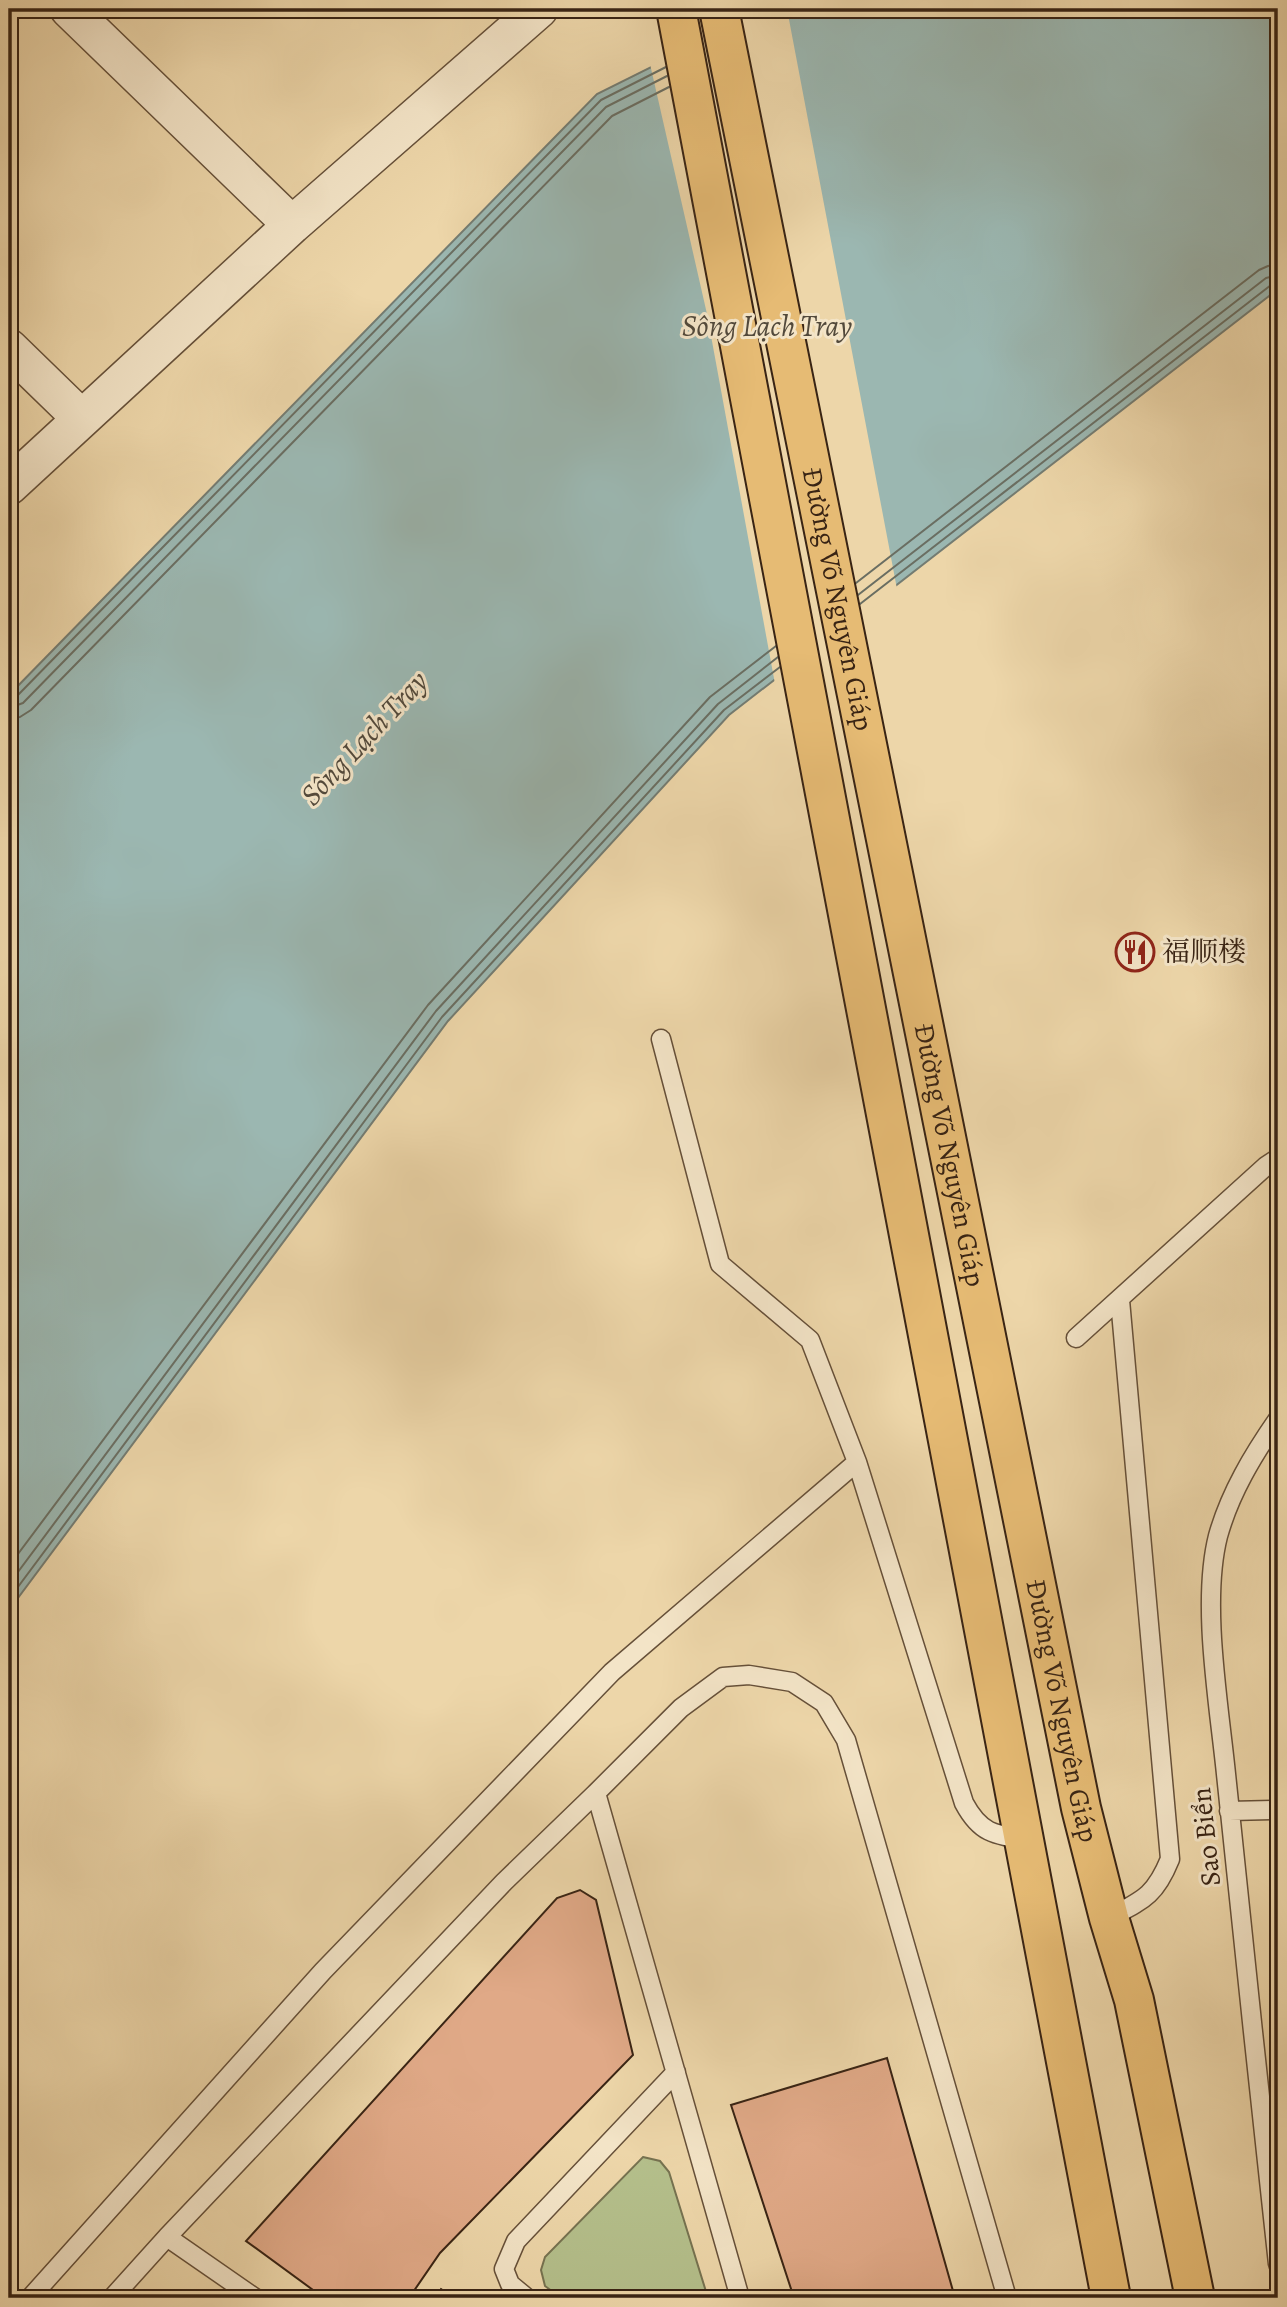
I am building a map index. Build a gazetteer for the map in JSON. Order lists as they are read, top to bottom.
{
  "streets": {
    "main road": ["Đường Võ Nguyên Giáp"],
    "lane": ["Sao Biển"]
  },
  "water": ["Sông Lạch Tray"],
  "places": {
    "restaurant": ["福顺楼"]
  }
}
